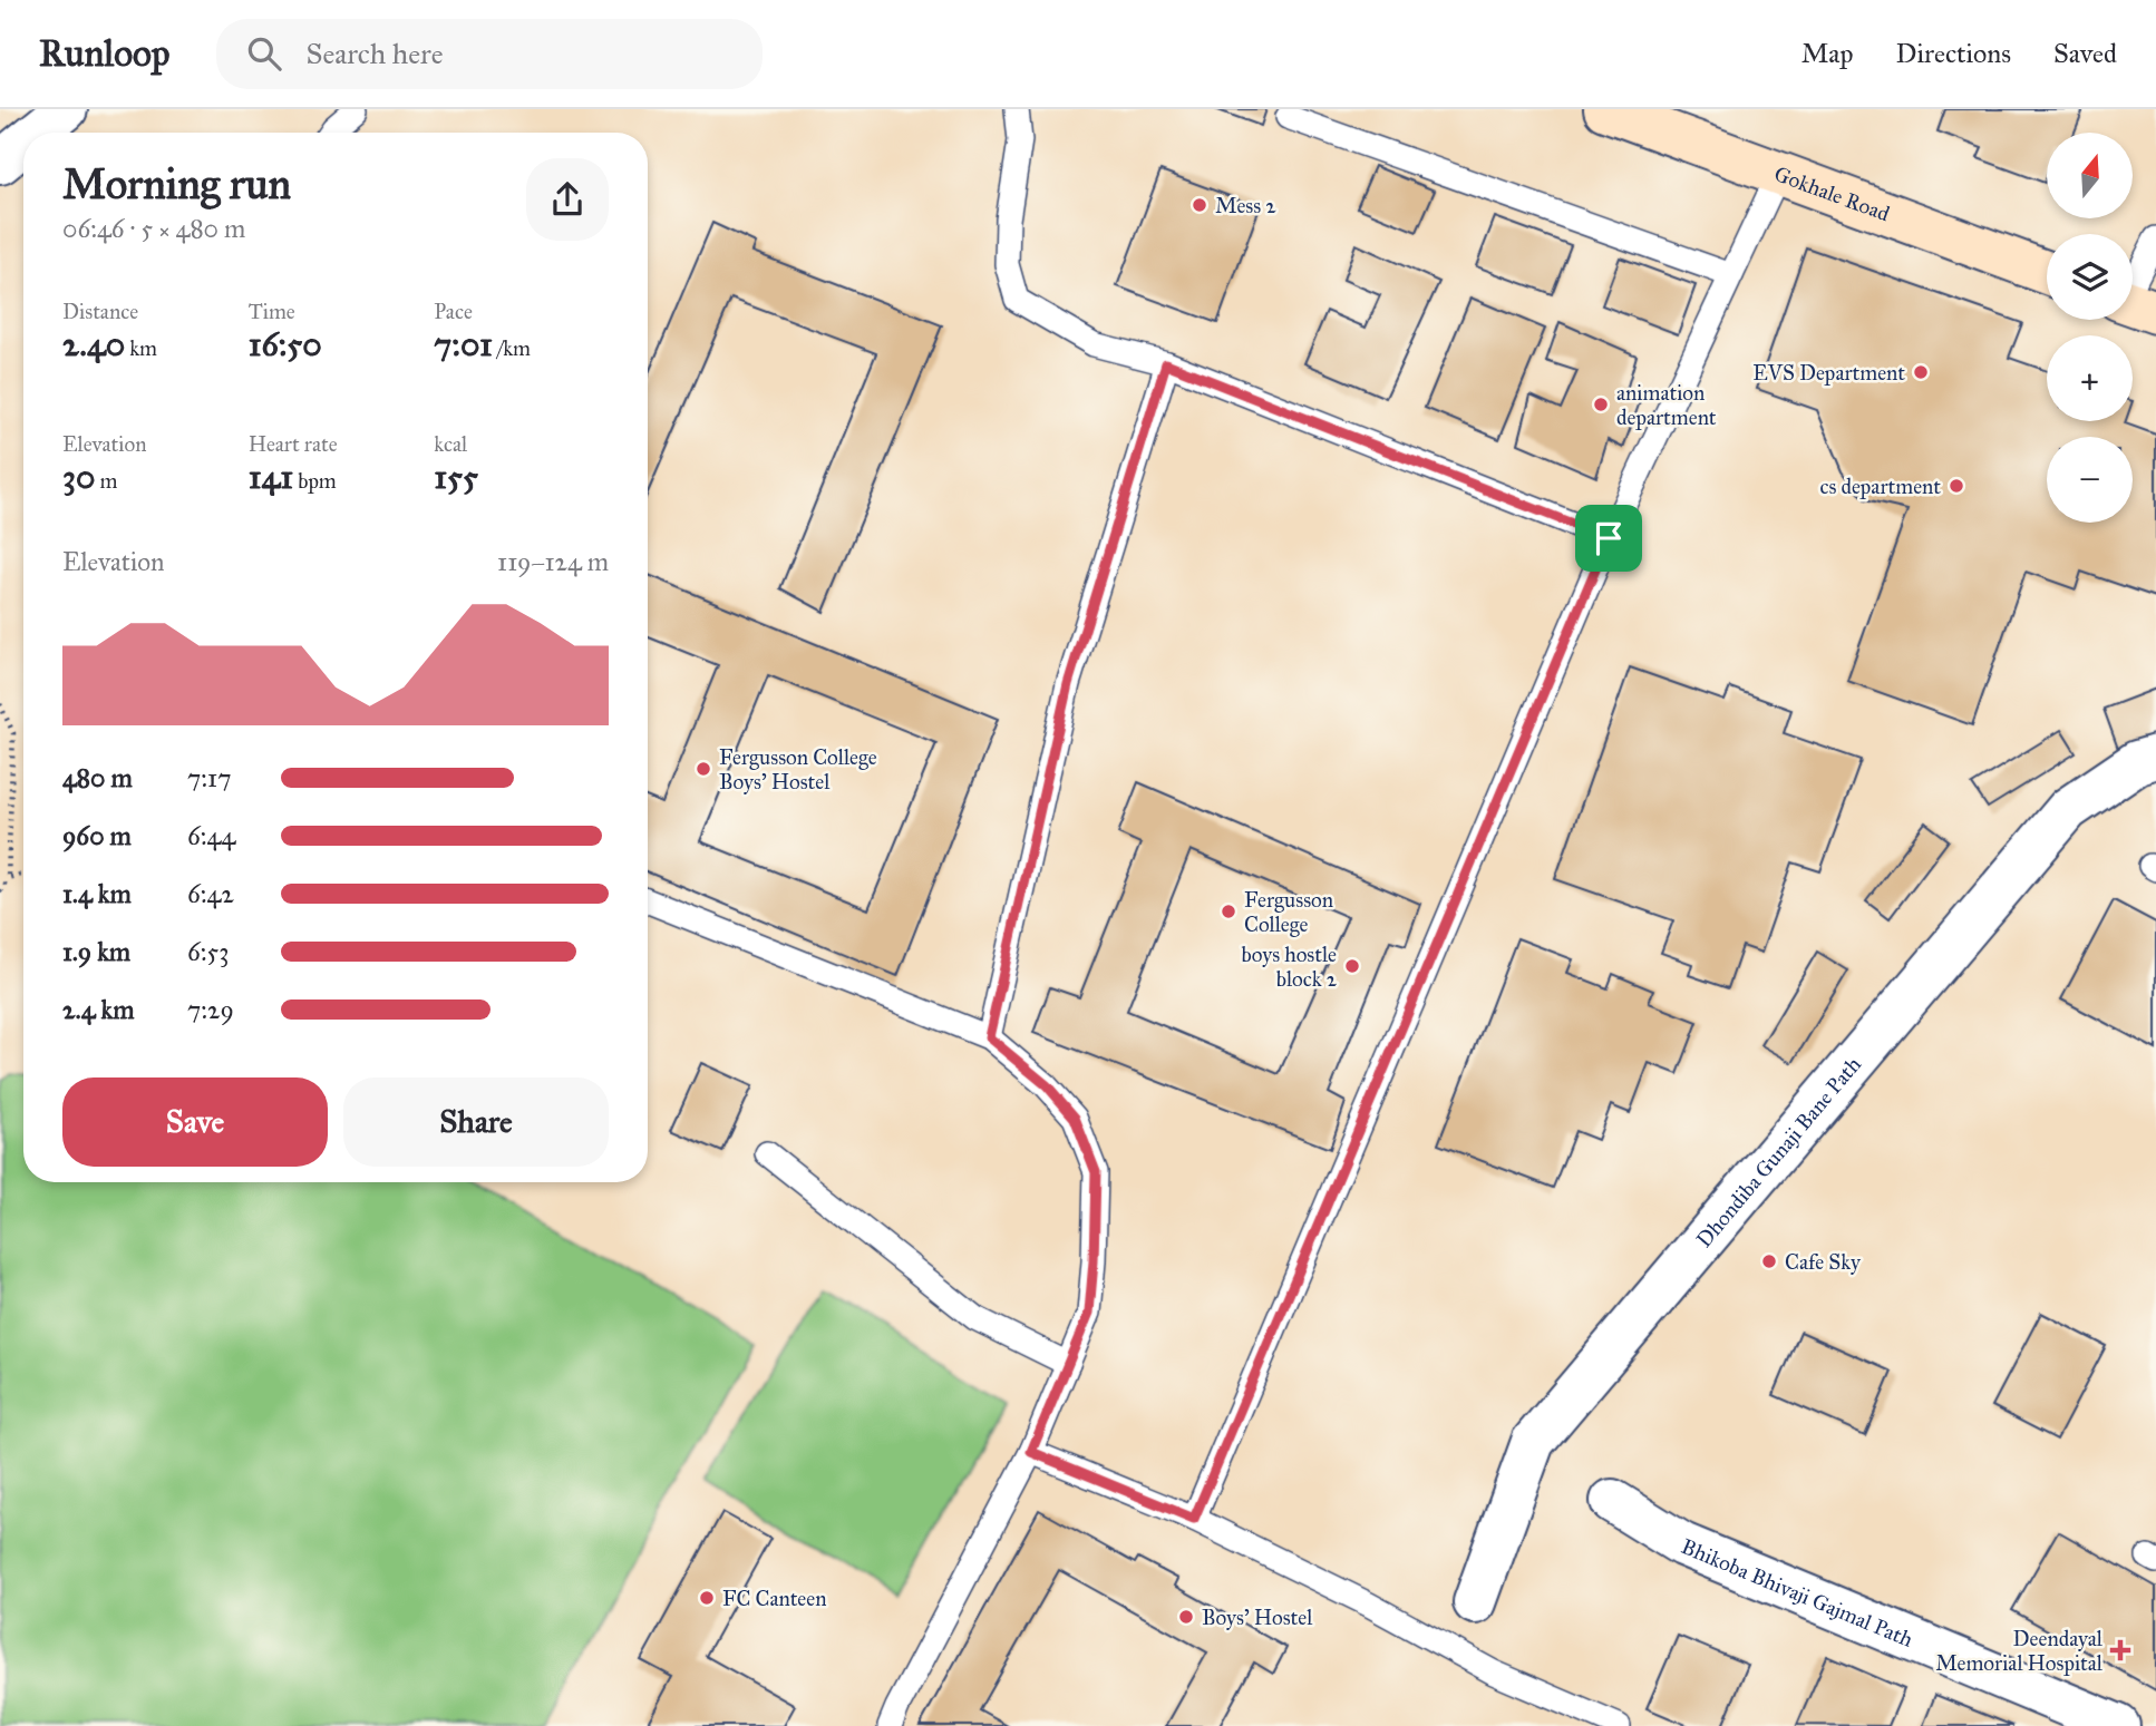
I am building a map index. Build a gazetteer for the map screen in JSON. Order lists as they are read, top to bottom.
{
  "streets": {
    "street": ["Gokhale Road", "Dhondiba Gunaji Bane Path", "Bhikoba Bhivaji Gajmal Path"]
  },
  "places": {
    "other": [
      "Mess 2",
      "EVS Department",
      "animation department",
      "cs department",
      "Fergusson College Boys' Hostel",
      "Fergusson College",
      "boys hostle block 2",
      "Cafe Sky",
      "FC Canteen",
      "Boys' Hostel"
    ],
    "health": ["Deendayal Memorial Hospital"]
  },
  "north": "top",
  "page": {
    "header": "Runloop",
    "search": "Search here",
    "nav": ["Map", "Directions", "Saved"],
    "map_buttons": ["+", "−"],
    "heading": ["Morning run", "06:46 · 5 × 480 m"],
    "stats": [
      ["Distance", "2.40 km"],
      ["Time", "16:50"],
      ["Pace", "7:01 /km"],
      ["Elevation", "30 m"],
      ["Heart rate", "141 bpm"],
      ["kcal", "155"]
    ],
    "chart": ["Elevation", "119–124 m"],
    "list": [
      {
        "name": "480 m",
        "note": "7:17"
      },
      {
        "name": "960 m",
        "note": "6:44"
      },
      {
        "name": "1.4 km",
        "note": "6:42"
      },
      {
        "name": "1.9 km",
        "note": "6:53"
      },
      {
        "name": "2.4 km",
        "note": "7:29"
      }
    ],
    "buttons": ["Save", "Share"]
  }
}
